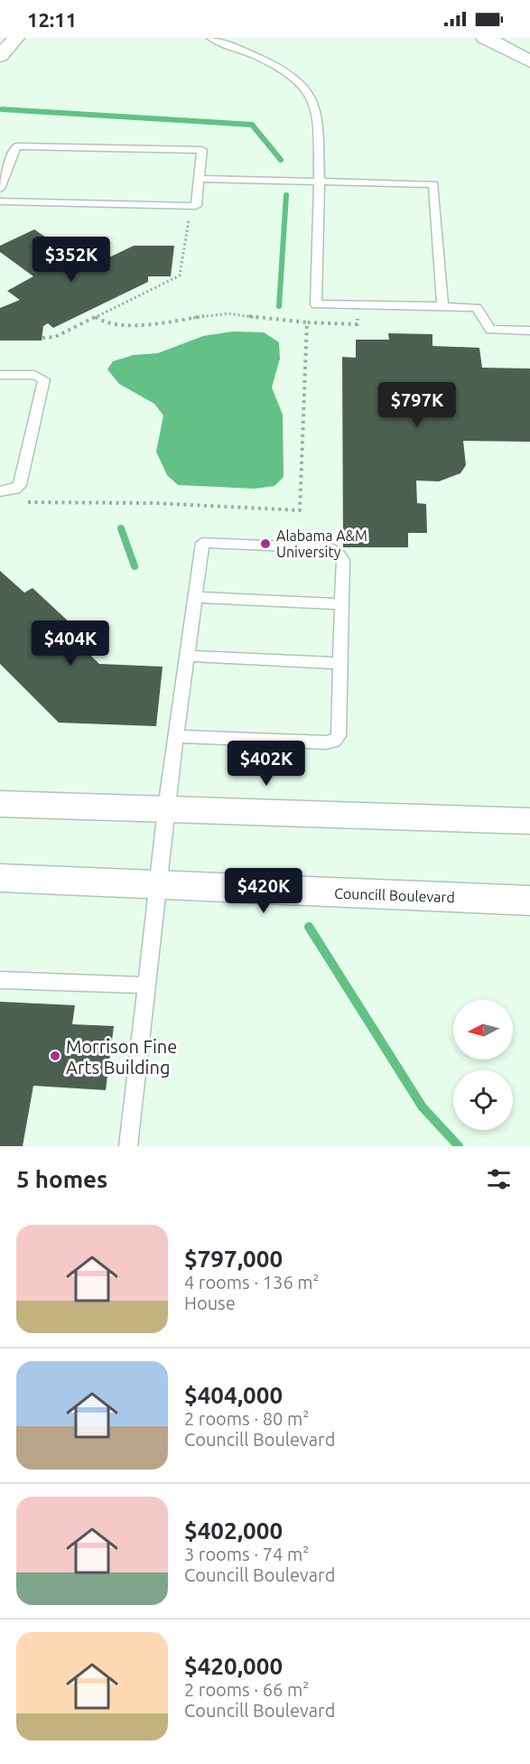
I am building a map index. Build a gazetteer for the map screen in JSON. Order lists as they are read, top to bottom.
{
  "streets": {
    "street": ["Councill Boulevard"]
  },
  "places": ["Alabama A&M University", "Morrison Fine Arts Building"],
  "north": "left",
  "page": {
    "status": "12:11",
    "price": [
      "$352K",
      "$797K",
      "$404K",
      "$402K",
      "$420K"
    ],
    "heading": "5 homes",
    "list": [
      {
        "name": "$797,000",
        "note": "4 rooms · 136 m² · House"
      },
      {
        "name": "$404,000",
        "note": "2 rooms · 80 m² · Councill Boulevard"
      },
      {
        "name": "$402,000",
        "note": "3 rooms · 74 m² · Councill Boulevard"
      },
      {
        "name": "$420,000",
        "note": "2 rooms · 66 m² · Councill Boulevard"
      }
    ]
  }
}
